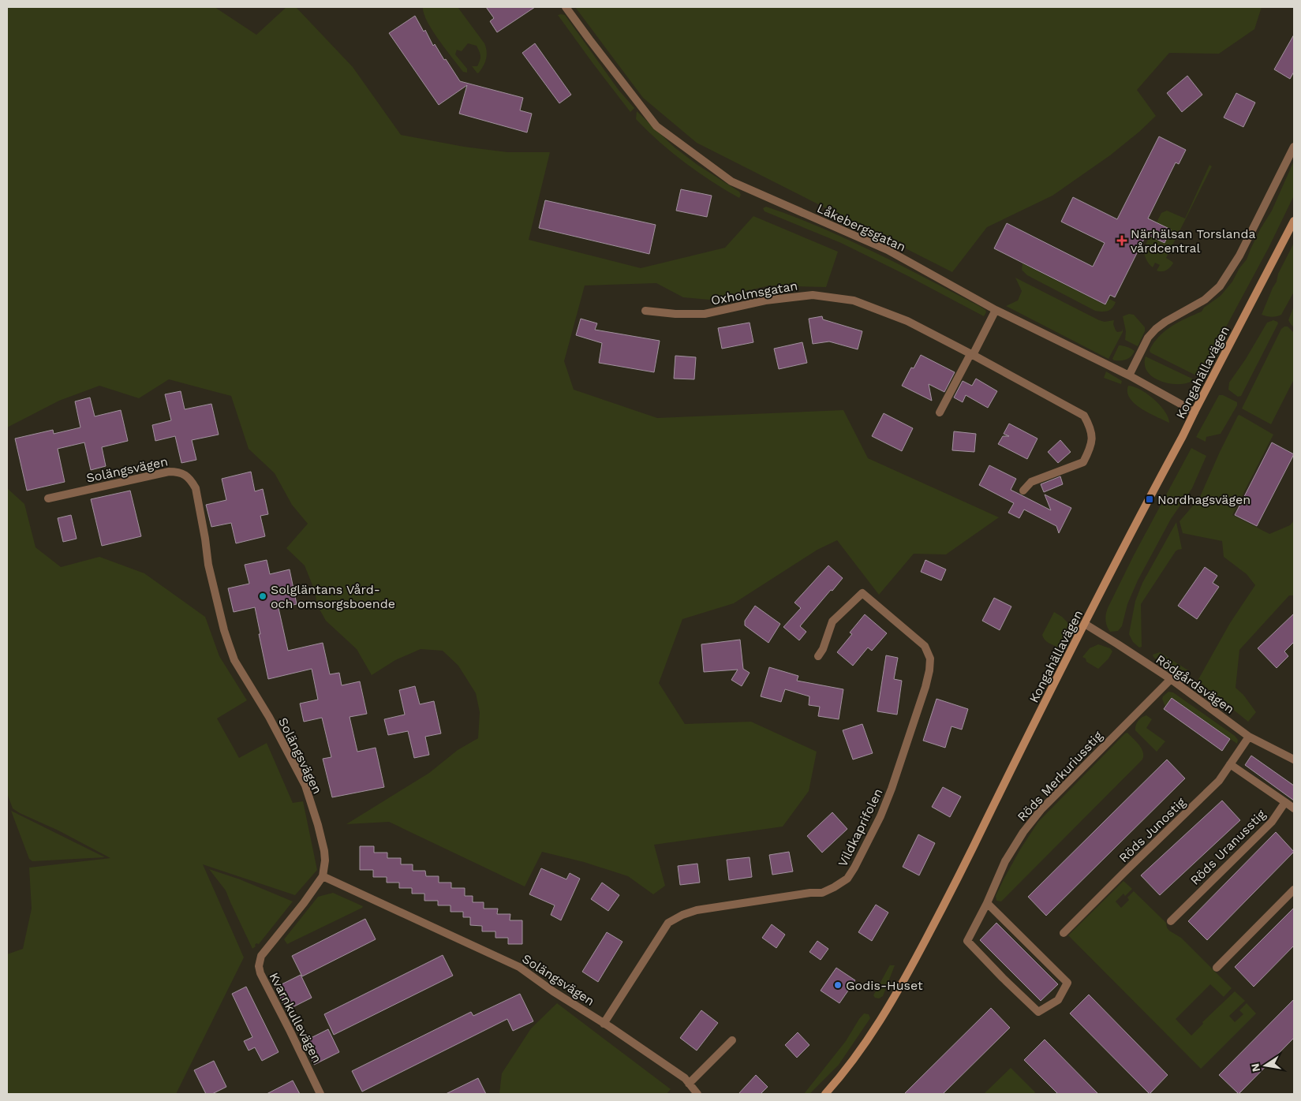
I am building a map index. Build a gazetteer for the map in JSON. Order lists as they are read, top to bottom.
{
  "streets": {
    "street": [
      "Låkebergsgatan",
      "Oxholmsgatan",
      "Kongahällavägen",
      "Solängsvägen",
      "Rödgårdsvägen",
      "Röds Merkuriusstig",
      "Vildkaprifolen",
      "Röds Junostig",
      "Röds Uranusstig",
      "Kvarnkullevägen"
    ]
  },
  "crossings": [
    ["Låkebergsgatan", "Kongahällavägen"],
    ["Kongahällavägen", "Rödgårdsvägen"],
    ["Solängsvägen", "Vildkaprifolen"],
    ["Solängsvägen", "Kvarnkullevägen"],
    ["Rödgårdsvägen", "Röds Merkuriusstig"],
    ["Rödgårdsvägen", "Röds Junostig"],
    ["Röds Junostig", "Röds Uranusstig"]
  ],
  "places": {
    "health": ["Närhälsan Torslanda vårdcentral"],
    "transit": ["Nordhagsvägen"],
    "other": ["Solgläntans Vård- och omsorgsboende", "Godis-Huset"]
  },
  "north": "left"
}
